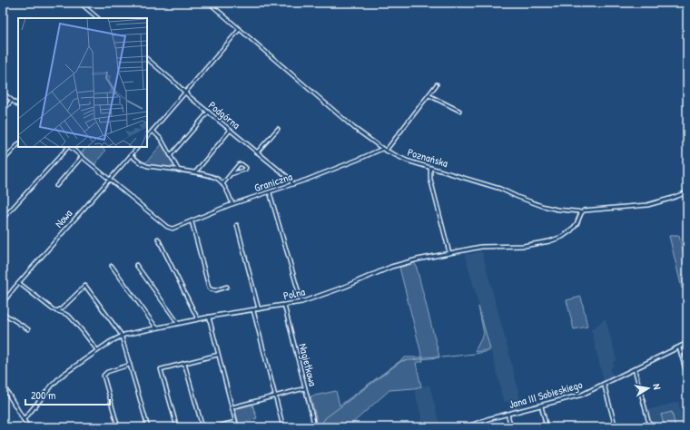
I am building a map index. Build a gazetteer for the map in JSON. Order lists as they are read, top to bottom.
{
  "streets": {
    "street": [
      "Podgórna",
      "Poznańska",
      "Graniczna",
      "Nowa",
      "Polna",
      "Nagietkowa",
      "Jana III Sobieskiego"
    ]
  },
  "crossings": [
    ["Podgórna", "Graniczna"],
    ["Poznańska", "Graniczna"],
    ["Poznańska", "Polna"],
    ["Graniczna", "Nowa"],
    ["Polna", "Nagietkowa"]
  ],
  "scale_bar": "200 m",
  "north": "right"
}
